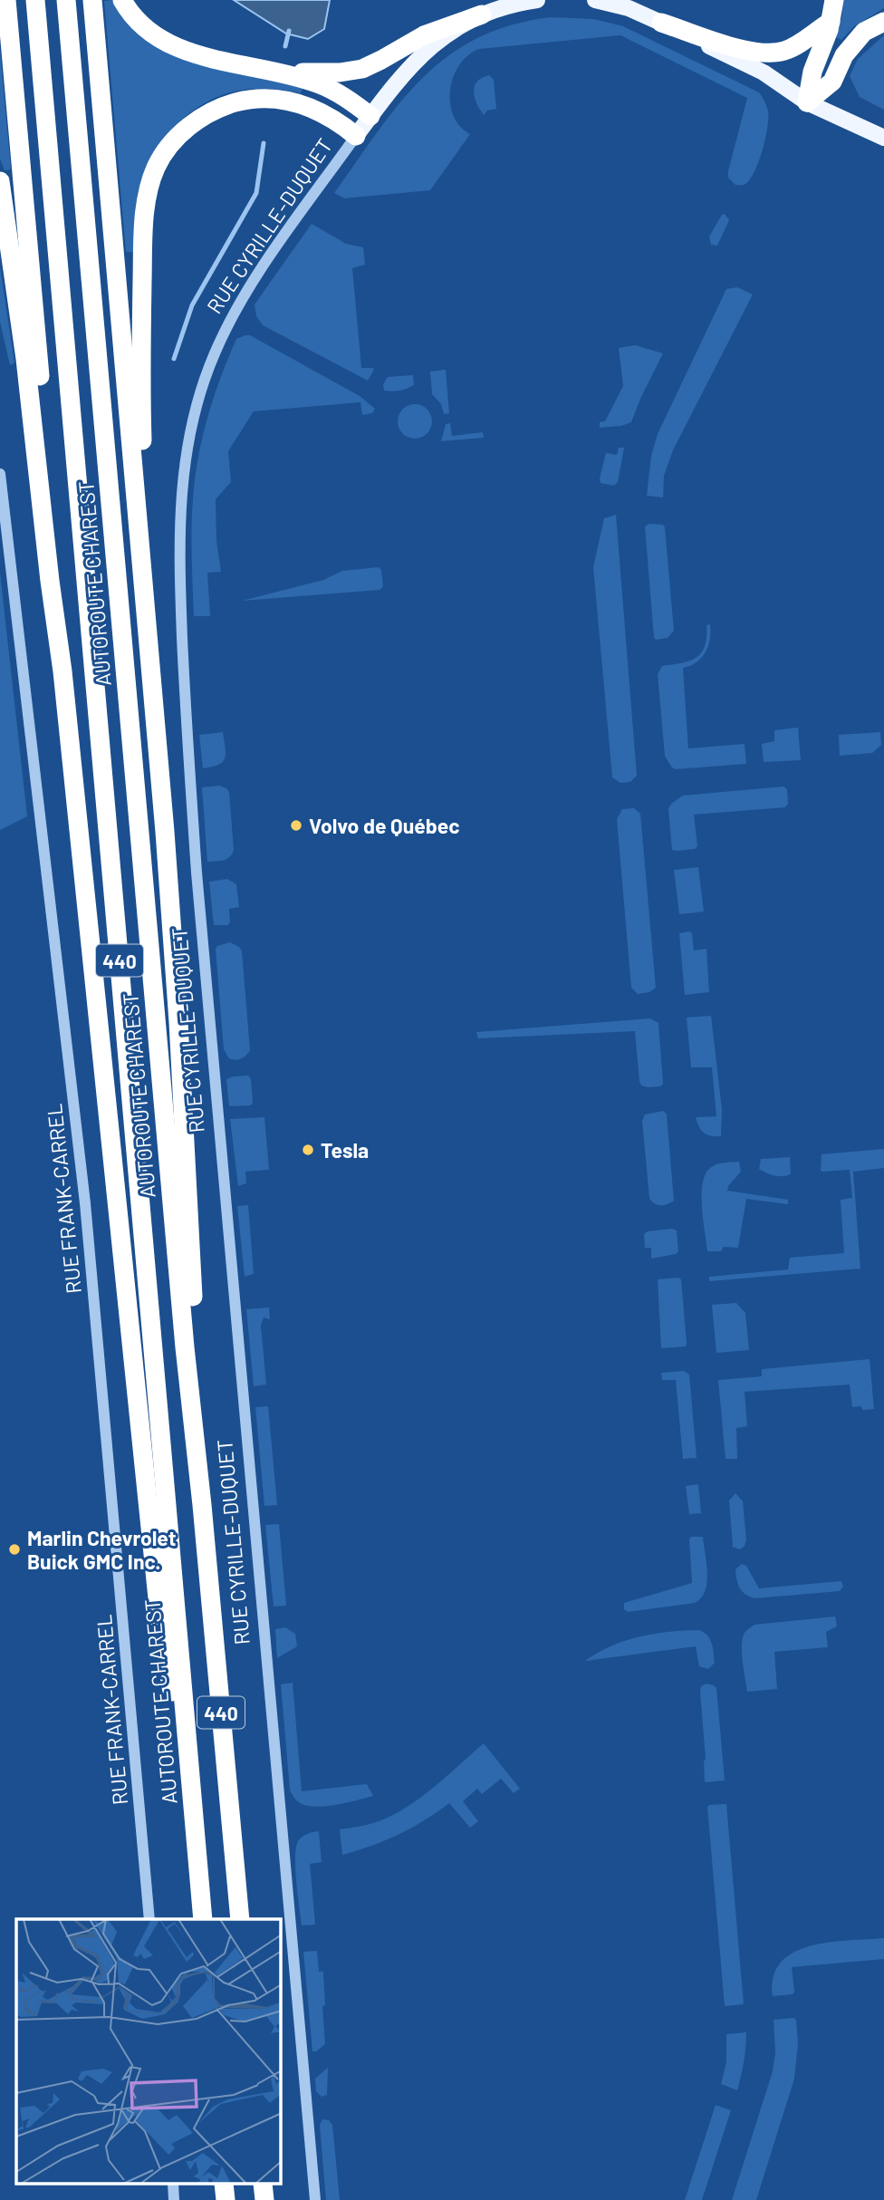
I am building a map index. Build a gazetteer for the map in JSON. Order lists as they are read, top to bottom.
{
  "streets": {
    "highway": ["AUTOROUTE CHAREST", "440"],
    "main road": ["RUE CYRILLE-DUQUET"],
    "street": ["RUE FRANK-CARREL"]
  },
  "places": ["Volvo de Québec", "Tesla", "Marlin Chevrolet Buick GMC Inc."]
}
